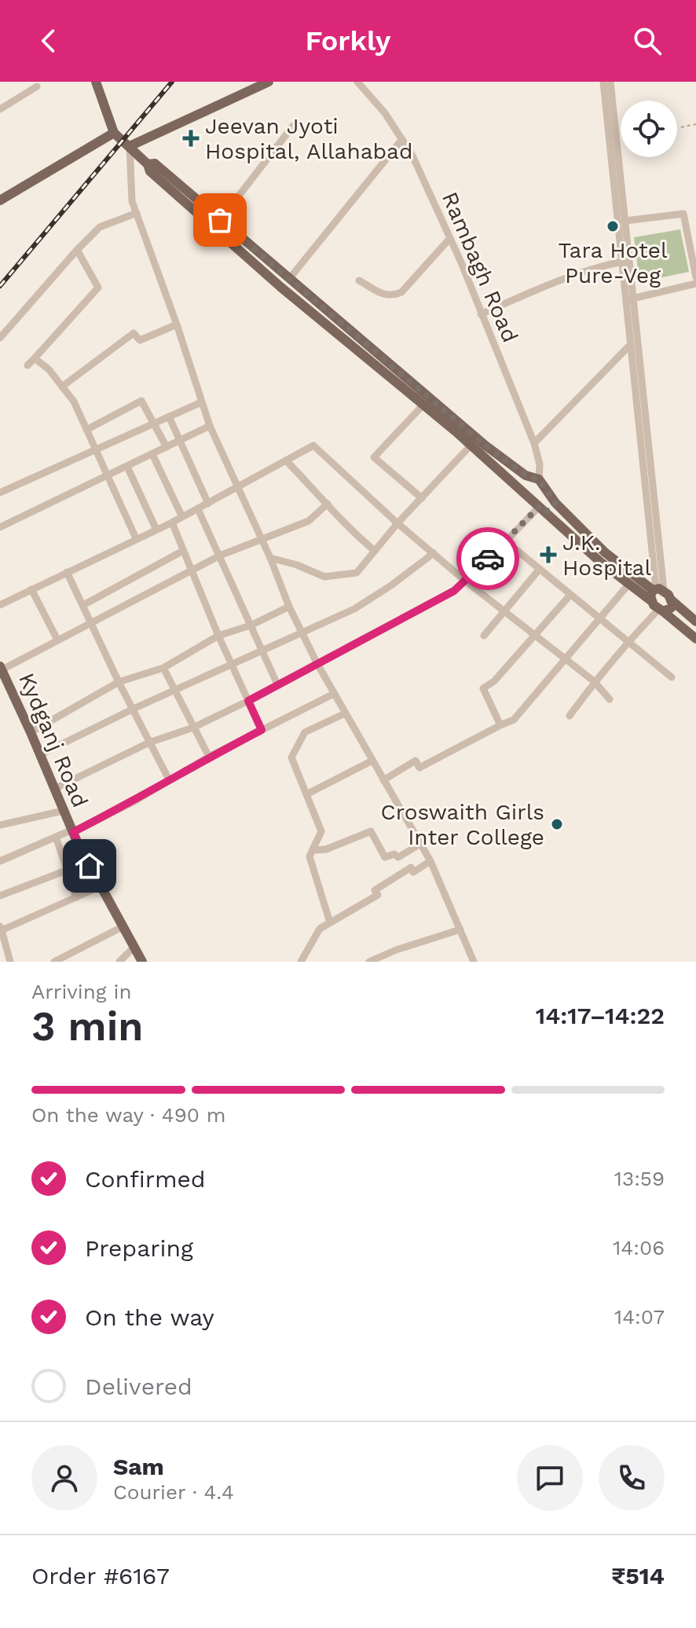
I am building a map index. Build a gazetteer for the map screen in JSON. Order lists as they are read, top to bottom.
{
  "streets": {
    "main road": ["Kydganj Road"],
    "street": ["Rambagh Road"]
  },
  "places": {
    "health": ["Jeevan Jyoti Hospital, Allahabad", "J.K. Hospital"],
    "other": ["Tara Hotel Pure-Veg", "Croswaith Girls Inter College"]
  },
  "page": {
    "header": "Forkly",
    "heading": ["3 min", "Arriving in", "14:17–14:22"],
    "panel": [
      "Sam",
      "Courier · 4.4",
      "Order #6167",
      "₹514"
    ],
    "bar": "On the way · 490 m",
    "list": [
      ["Confirmed", "13:59"],
      ["Preparing", "14:06"],
      ["On the way", "14:07"],
      "Delivered"
    ]
  }
}
